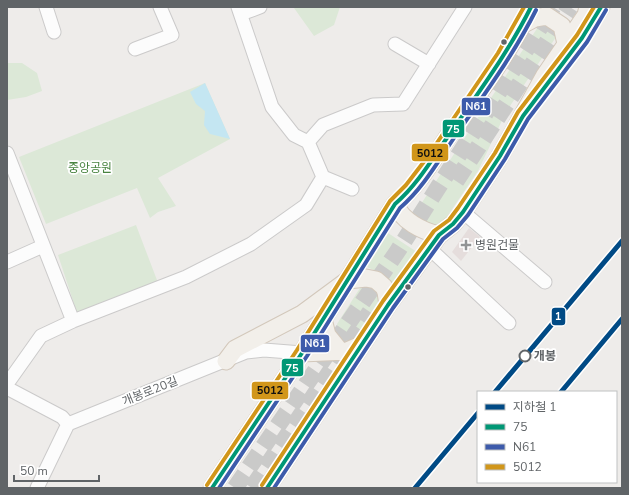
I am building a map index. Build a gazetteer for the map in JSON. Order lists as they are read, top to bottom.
{
  "streets": {
    "street": ["개봉로20길"]
  },
  "parks": ["중앙공원"],
  "places": {
    "health": ["병원건물"],
    "other": ["개봉"]
  },
  "lines": [
    "transit line 75",
    "transit line 5012",
    "transit line N61",
    "metro line 1"
  ],
  "legend": [
    "지하철 1",
    "75",
    "N61",
    "5012"
  ],
  "scale_bar": "50 m"
}
